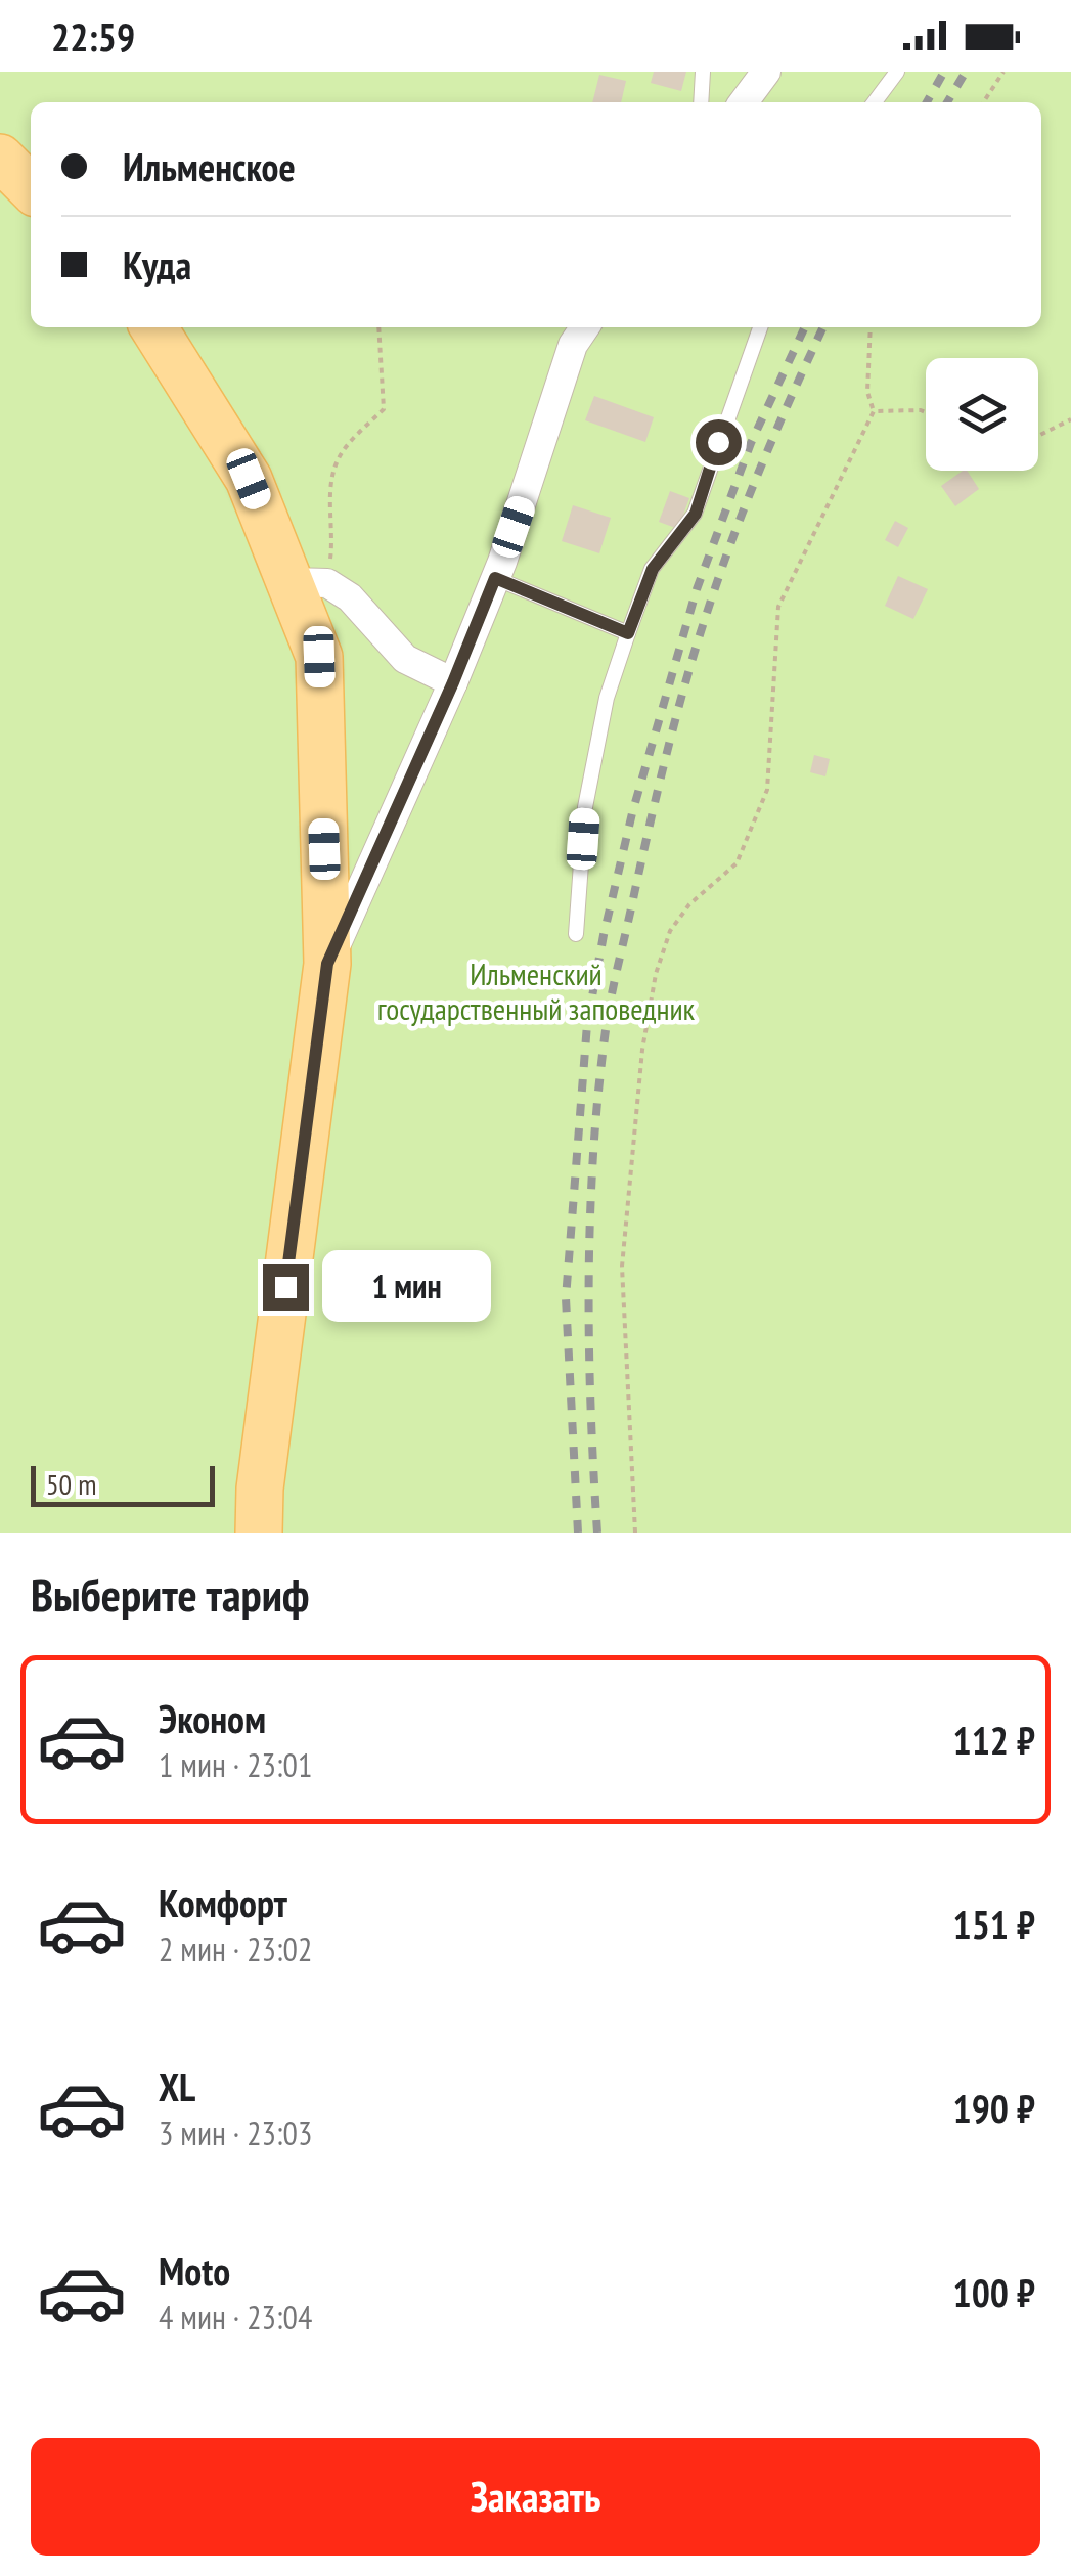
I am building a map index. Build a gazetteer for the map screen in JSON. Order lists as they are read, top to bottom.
{
  "parks": ["Ильменский государственный заповедник"],
  "scale_bar": "50 m",
  "page": {
    "status": "22:59",
    "banner": ["Ильменское", "Куда"],
    "bubble": "1 мин",
    "scale": "50 m",
    "heading": "Выберите тариф",
    "list": [
      {
        "name": "Эконом",
        "note": "1 мин · 23:01",
        "value": "112 ₽"
      },
      {
        "name": "Комфорт",
        "note": "2 мин · 23:02",
        "value": "151 ₽"
      },
      {
        "name": "XL",
        "note": "3 мин · 23:03",
        "value": "190 ₽"
      },
      {
        "name": "Moto",
        "note": "4 мин · 23:04",
        "value": "100 ₽"
      }
    ],
    "buttons": "Заказать"
  }
}
